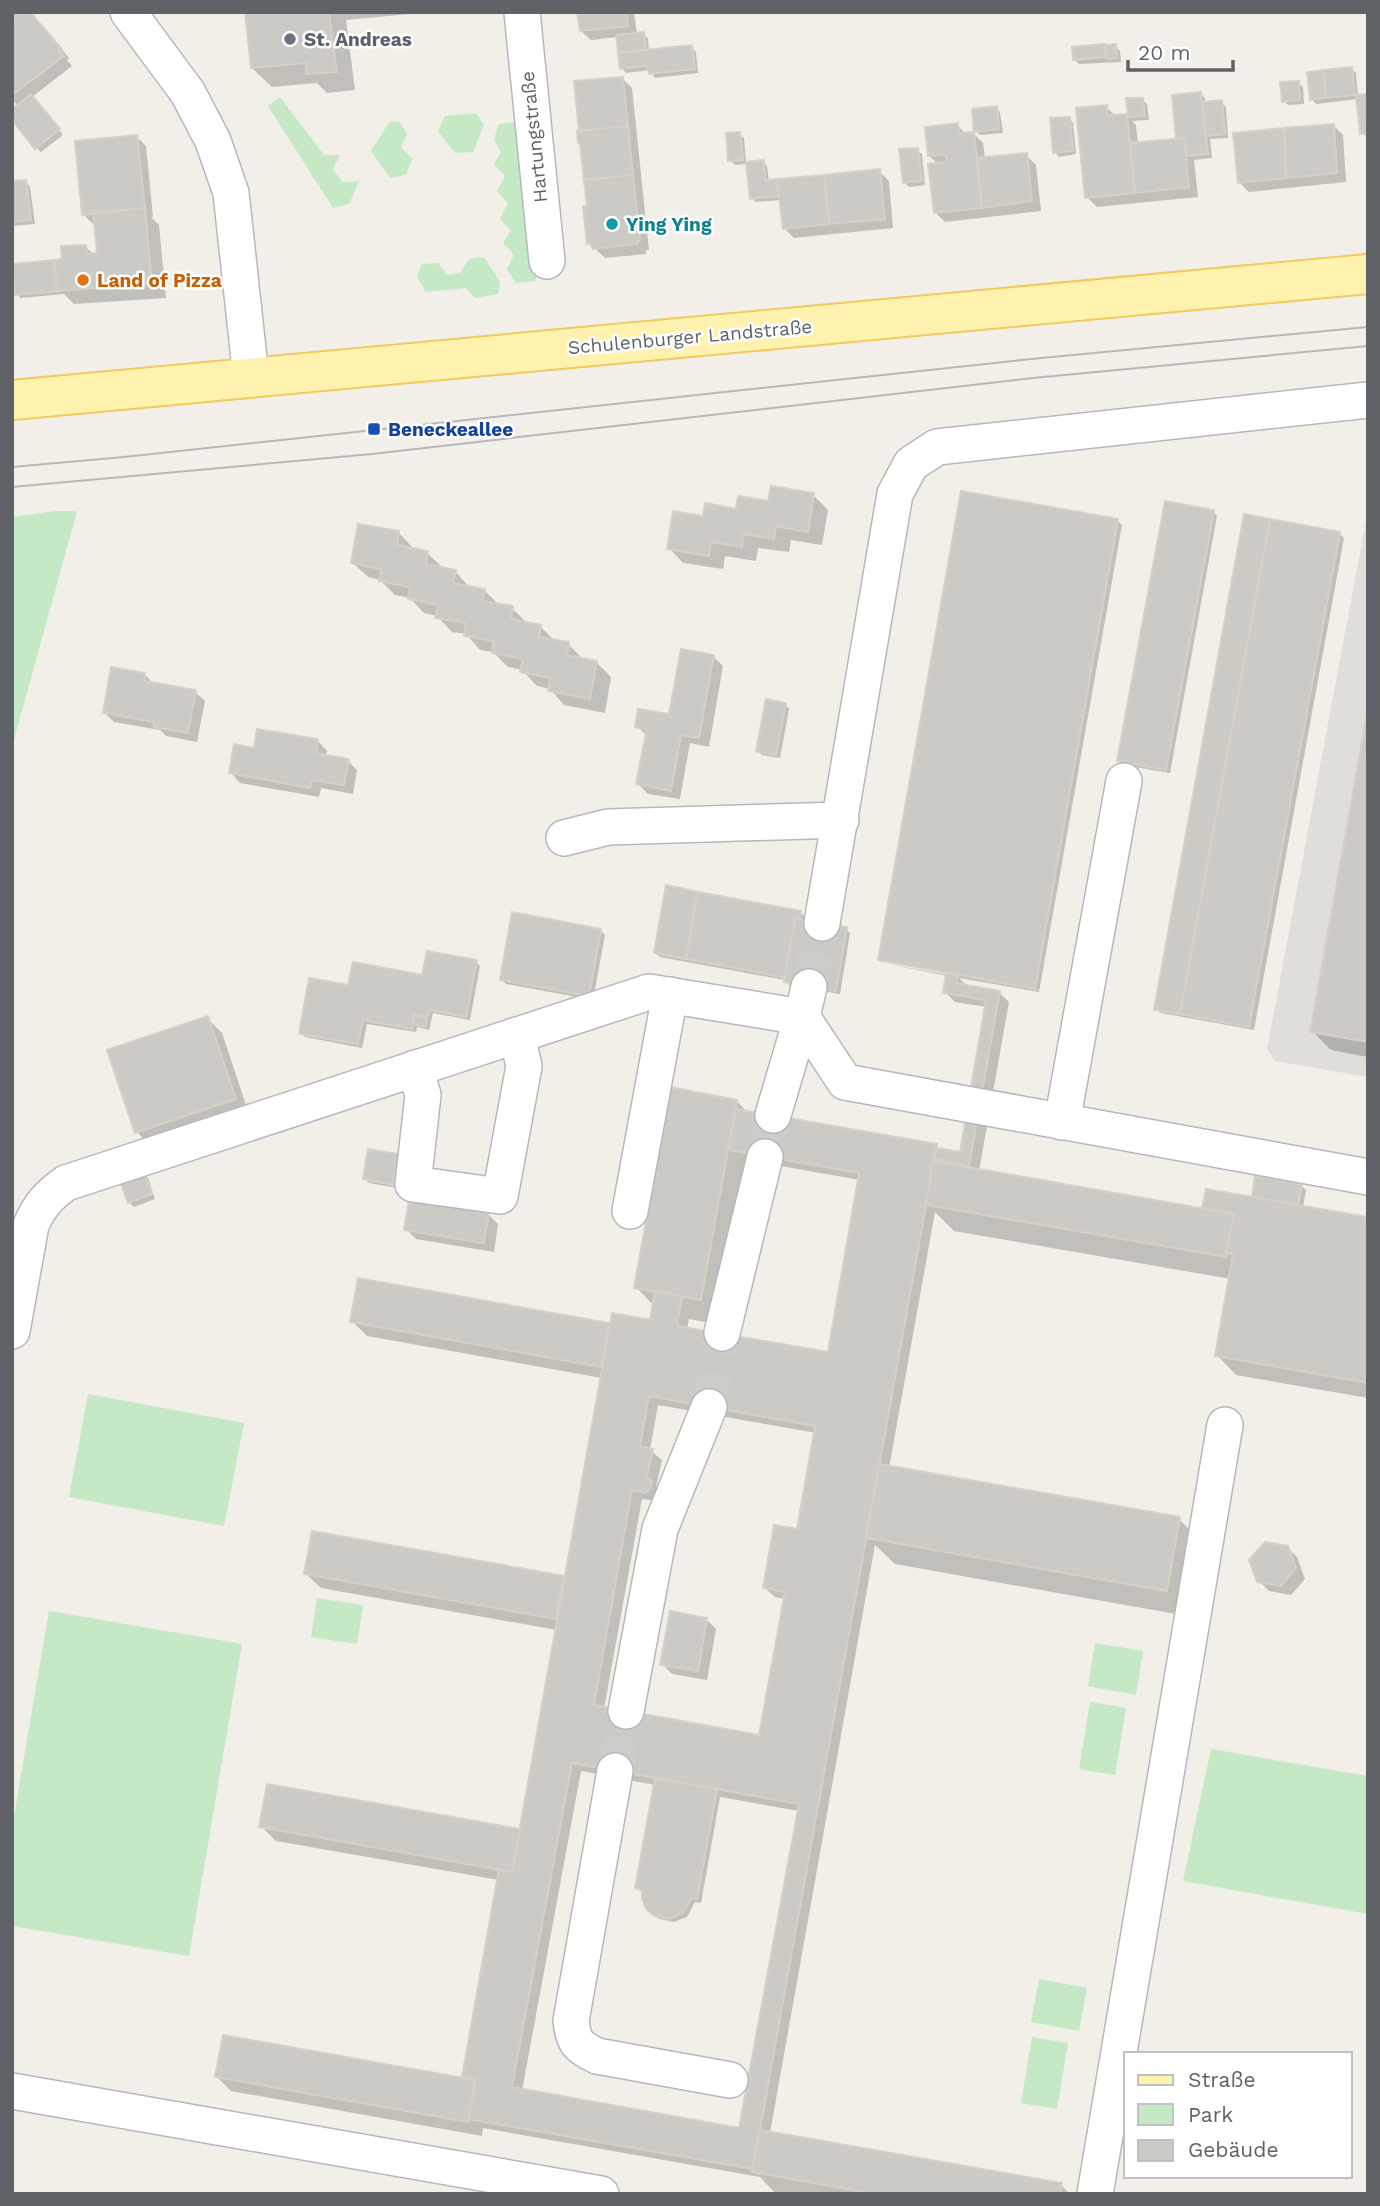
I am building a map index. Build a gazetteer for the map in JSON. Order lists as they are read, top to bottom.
{
  "streets": {
    "main road": ["Schulenburger Landstraße"],
    "street": ["Hartungstraße"]
  },
  "places": {
    "other": ["St. Andreas", "Ying Ying", "Land of Pizza"],
    "transit": ["Beneckeallee"]
  },
  "legend": ["Straße", "Park", "Gebäude"],
  "scale_bar": "20 m"
}
